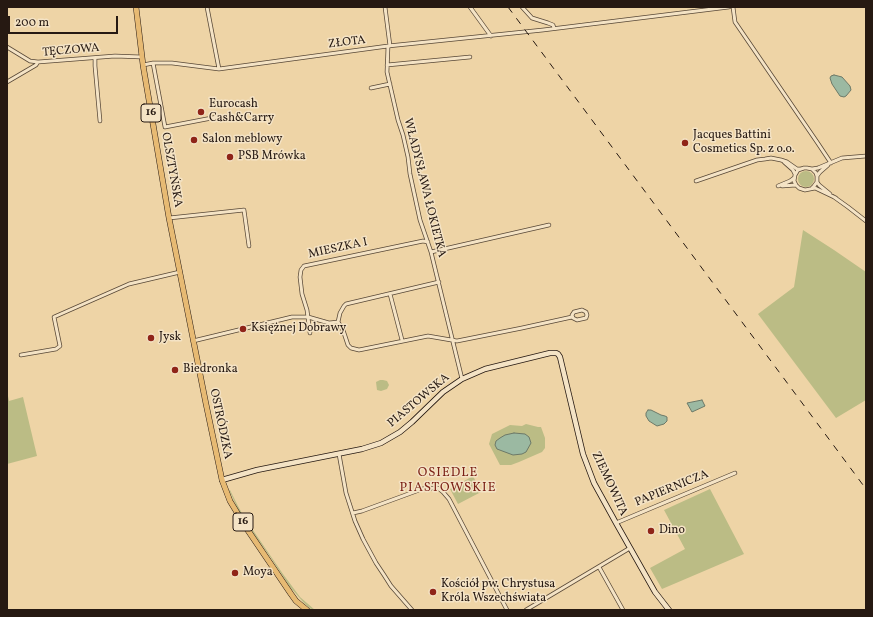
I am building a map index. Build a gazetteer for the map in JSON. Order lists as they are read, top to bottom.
{
  "streets": {
    "main road": ["16", "OLSZTYŃSKA", "OSTRÓDZKA"],
    "street": [
      "ZŁOTA",
      "TĘCZOWA",
      "WŁADYSŁAWA ŁOKIETKA",
      "MIESZKA I",
      "PIASTOWSKA",
      "ZIEMOWITA",
      "PAPIERNICZA"
    ]
  },
  "crossings": [
    ["ZŁOTA", "OLSZTYŃSKA"],
    ["ZŁOTA", "WŁADYSŁAWA ŁOKIETKA"],
    ["TĘCZOWA", "OLSZTYŃSKA"],
    ["OLSZTYŃSKA", "OSTRÓDZKA"],
    ["WŁADYSŁAWA ŁOKIETKA", "MIESZKA I"],
    ["WŁADYSŁAWA ŁOKIETKA", "PIASTOWSKA"],
    ["PIASTOWSKA", "OSTRÓDZKA"],
    ["PIASTOWSKA", "ZIEMOWITA"],
    ["ZIEMOWITA", "PAPIERNICZA"]
  ],
  "districts": ["OSIEDLE PIASTOWSKIE"],
  "places": [
    "Eurocash Cash&Carry",
    "Salon meblowy",
    "Jacques Battini Cosmetics Sp. z o.o.",
    "PSB Mrówka",
    "Księżnej Dobrawy",
    "Jysk",
    "Biedronka",
    "Dino",
    "Moya",
    "Kościół pw. Chrystusa Króla Wszechświata"
  ],
  "scale_bar": "200 m"
}
